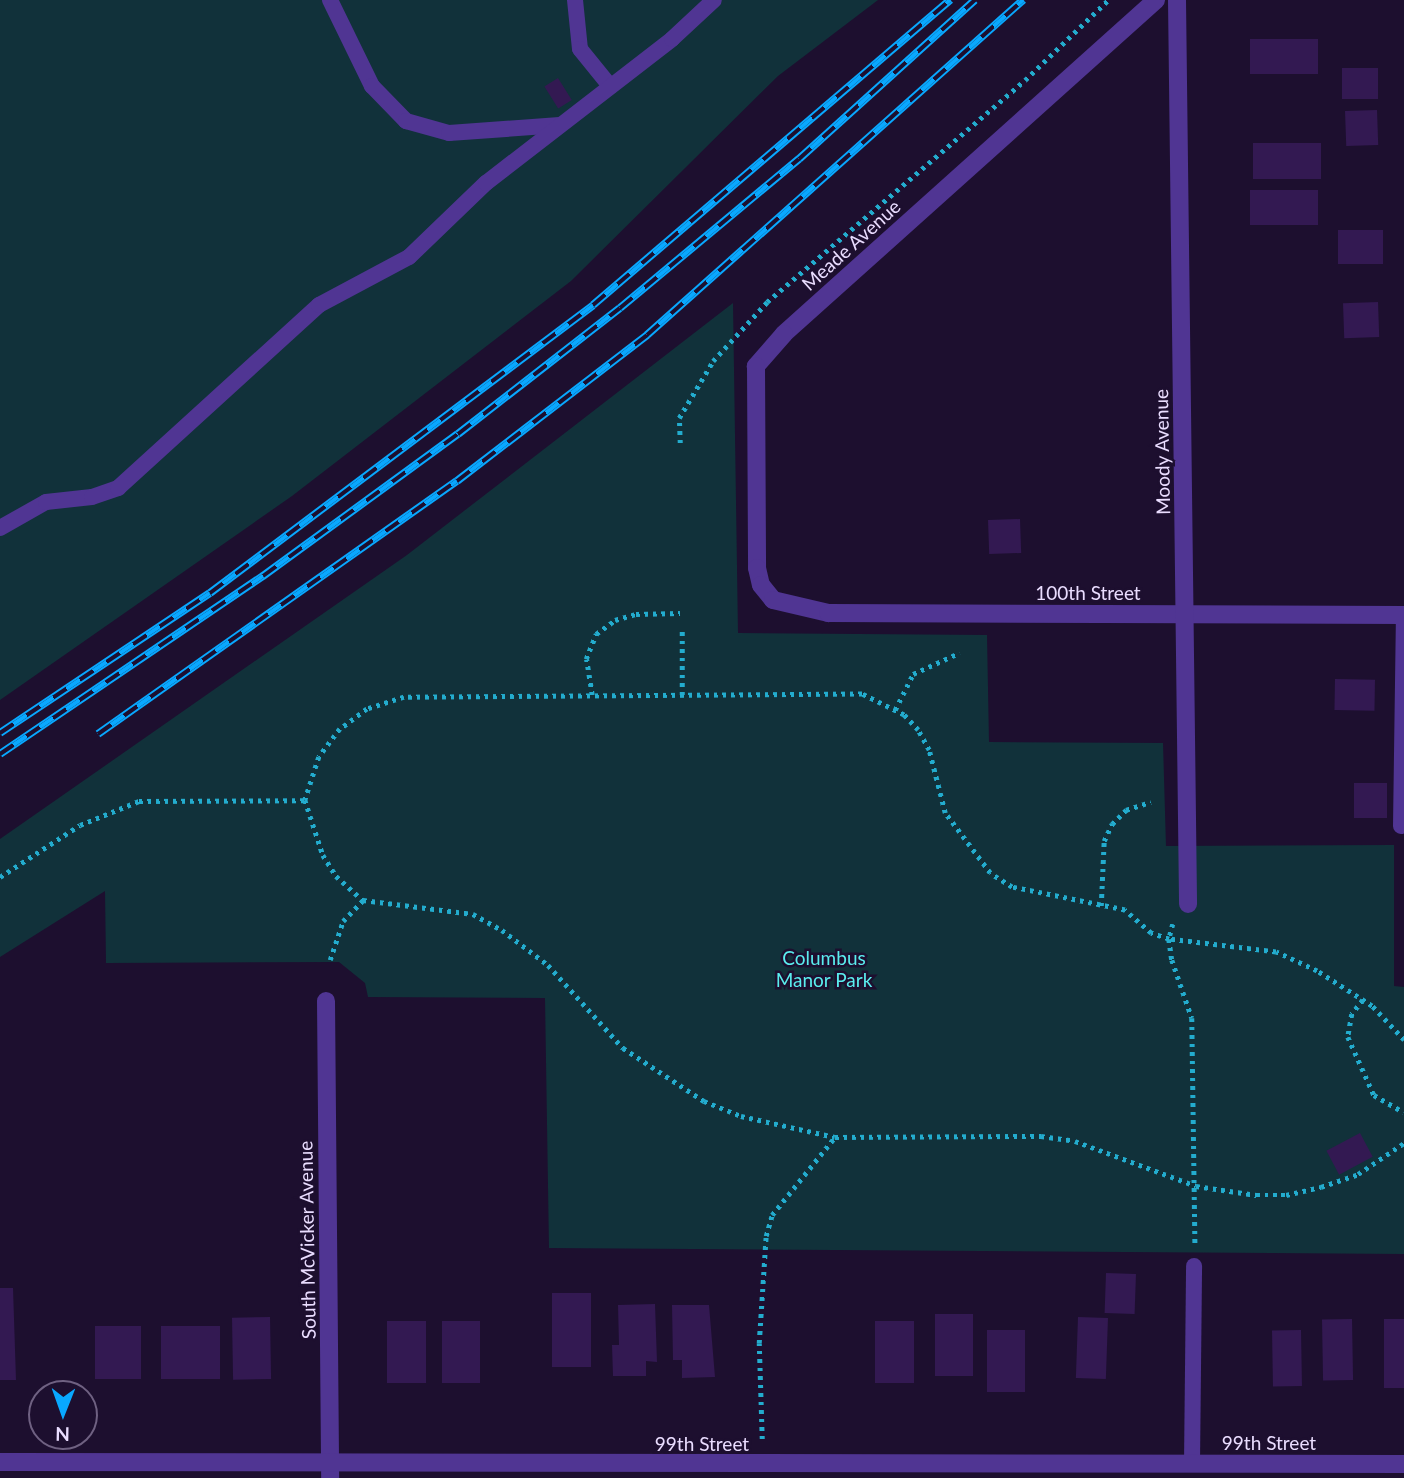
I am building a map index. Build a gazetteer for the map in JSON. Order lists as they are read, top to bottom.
{
  "streets": {
    "street": [
      "Meade Avenue",
      "Moody Avenue",
      "100th Street",
      "South McVicker Avenue",
      "99th Street"
    ]
  },
  "crossings": [
    ["Meade Avenue", "100th Street"],
    ["Moody Avenue", "100th Street"],
    ["South McVicker Avenue", "99th Street"]
  ],
  "parks": ["Columbus Manor Park"],
  "north": "bottom"
}
